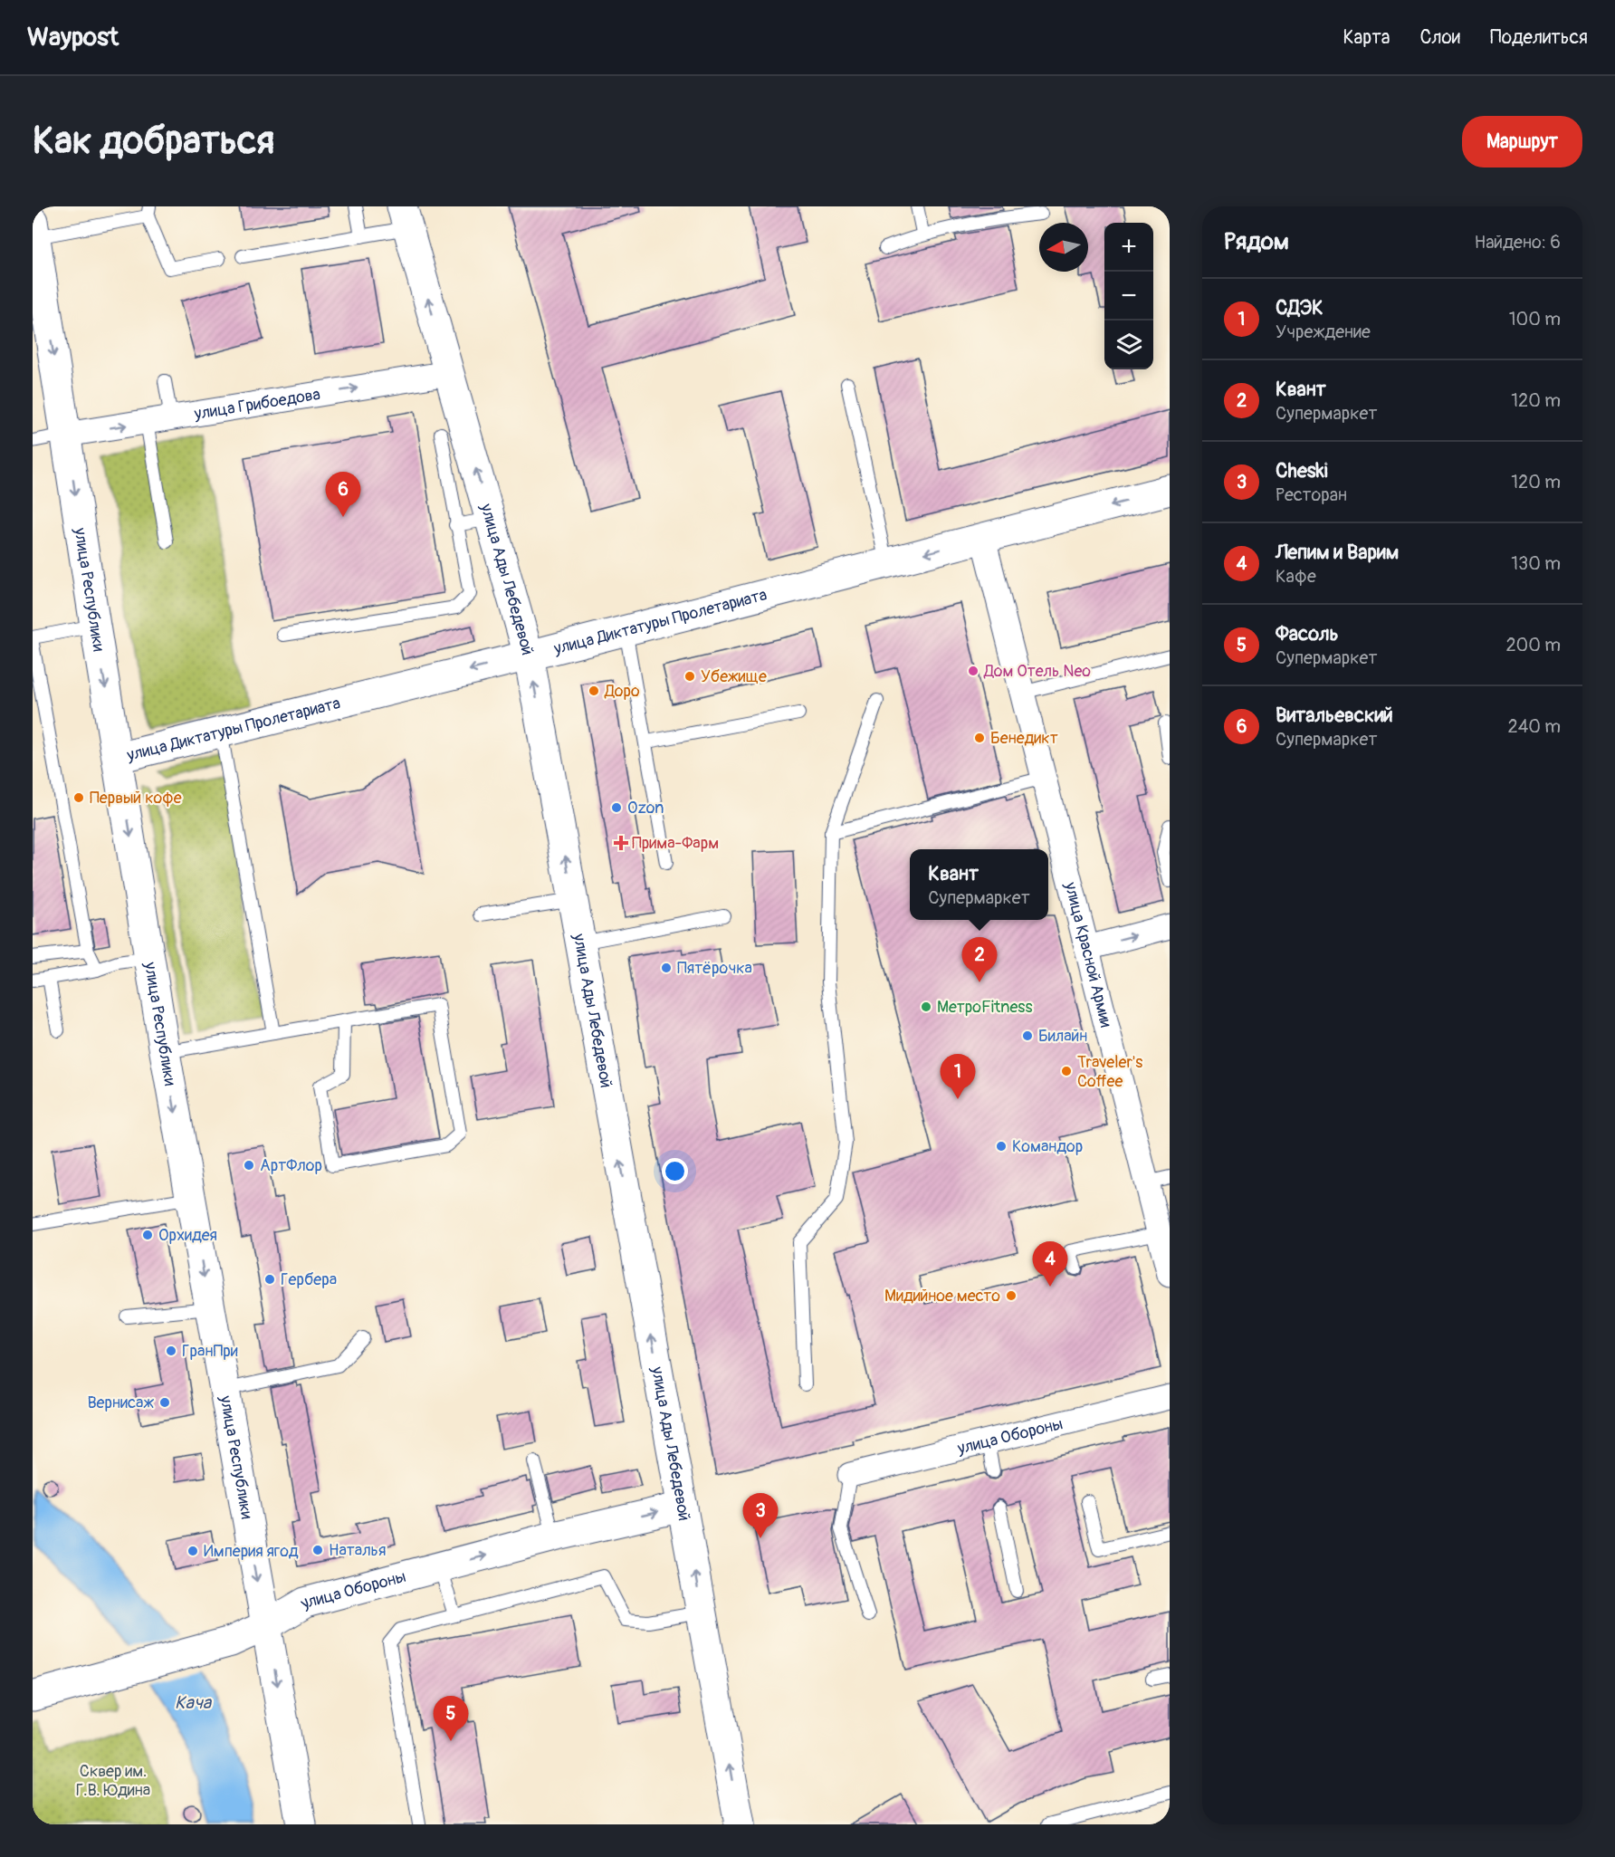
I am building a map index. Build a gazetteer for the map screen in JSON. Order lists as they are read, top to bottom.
{
  "streets": {
    "main road": [
      "улица Ады Лебедевой",
      "улица Республики",
      "улица Диктатуры Пролетариата",
      "улица Обороны"
    ],
    "street": ["улица Грибоедова", "улица Красной Армии"]
  },
  "crossings": [
    ["улица Грибоедова", "улица Ады Лебедевой"],
    ["улица Грибоедова", "улица Республики"],
    ["улица Ады Лебедевой", "улица Диктатуры Пролетариата"],
    ["улица Ады Лебедевой", "улица Обороны"],
    ["улица Республики", "улица Диктатуры Пролетариата"],
    ["улица Республики", "улица Обороны"],
    ["улица Диктатуры Пролетариата", "улица Красной Армии"]
  ],
  "one_way": [
    "улица Грибоедова",
    "улица Ады Лебедевой",
    "улица Республики",
    "улица Диктатуры Пролетариата"
  ],
  "water": ["Кача"],
  "parks": ["Сквер им. Г.В. Юдина"],
  "places": {
    "other": [
      "Дом Отель Neo",
      "Убежище",
      "Доро",
      "Бенедикт",
      "Первый кофе",
      "Ozon",
      "Пятёрочка",
      "МетроFitness",
      "Билайн",
      "Traveler's Coffee",
      "Командор",
      "АртФлор",
      "Орхидея",
      "Гербера",
      "Мидийное место",
      "ГранПри",
      "Вернисаж",
      "Наталья",
      "Империя ягод"
    ],
    "health": ["Прима-Фарм"]
  },
  "north": "left",
  "page": {
    "header": "Waypost",
    "nav": ["Карта", "Слои", "Поделиться"],
    "buttons": "Маршрут",
    "title": "Как добраться",
    "heading": ["Рядом", "Найдено: 6"],
    "map_buttons": ["+", "−"],
    "list": [
      {
        "mark": "1",
        "name": "СДЭК",
        "note": "Учреждение",
        "value": "100 m"
      },
      {
        "mark": "2",
        "name": "Квант",
        "note": "Супермаркет",
        "value": "120 m"
      },
      {
        "mark": "3",
        "name": "Cheski",
        "note": "Ресторан",
        "value": "120 m"
      },
      {
        "mark": "4",
        "name": "Лепим и Варим",
        "note": "Кафе",
        "value": "130 m"
      },
      {
        "mark": "5",
        "name": "Фасоль",
        "note": "Супермаркет",
        "value": "200 m"
      },
      {
        "mark": "6",
        "name": "Витальевский",
        "note": "Супермаркет",
        "value": "240 m"
      }
    ],
    "pins": [
      "6",
      "2",
      "1",
      "4",
      "3",
      "5"
    ],
    "popup": ["Квант", "Супермаркет"]
  }
}
